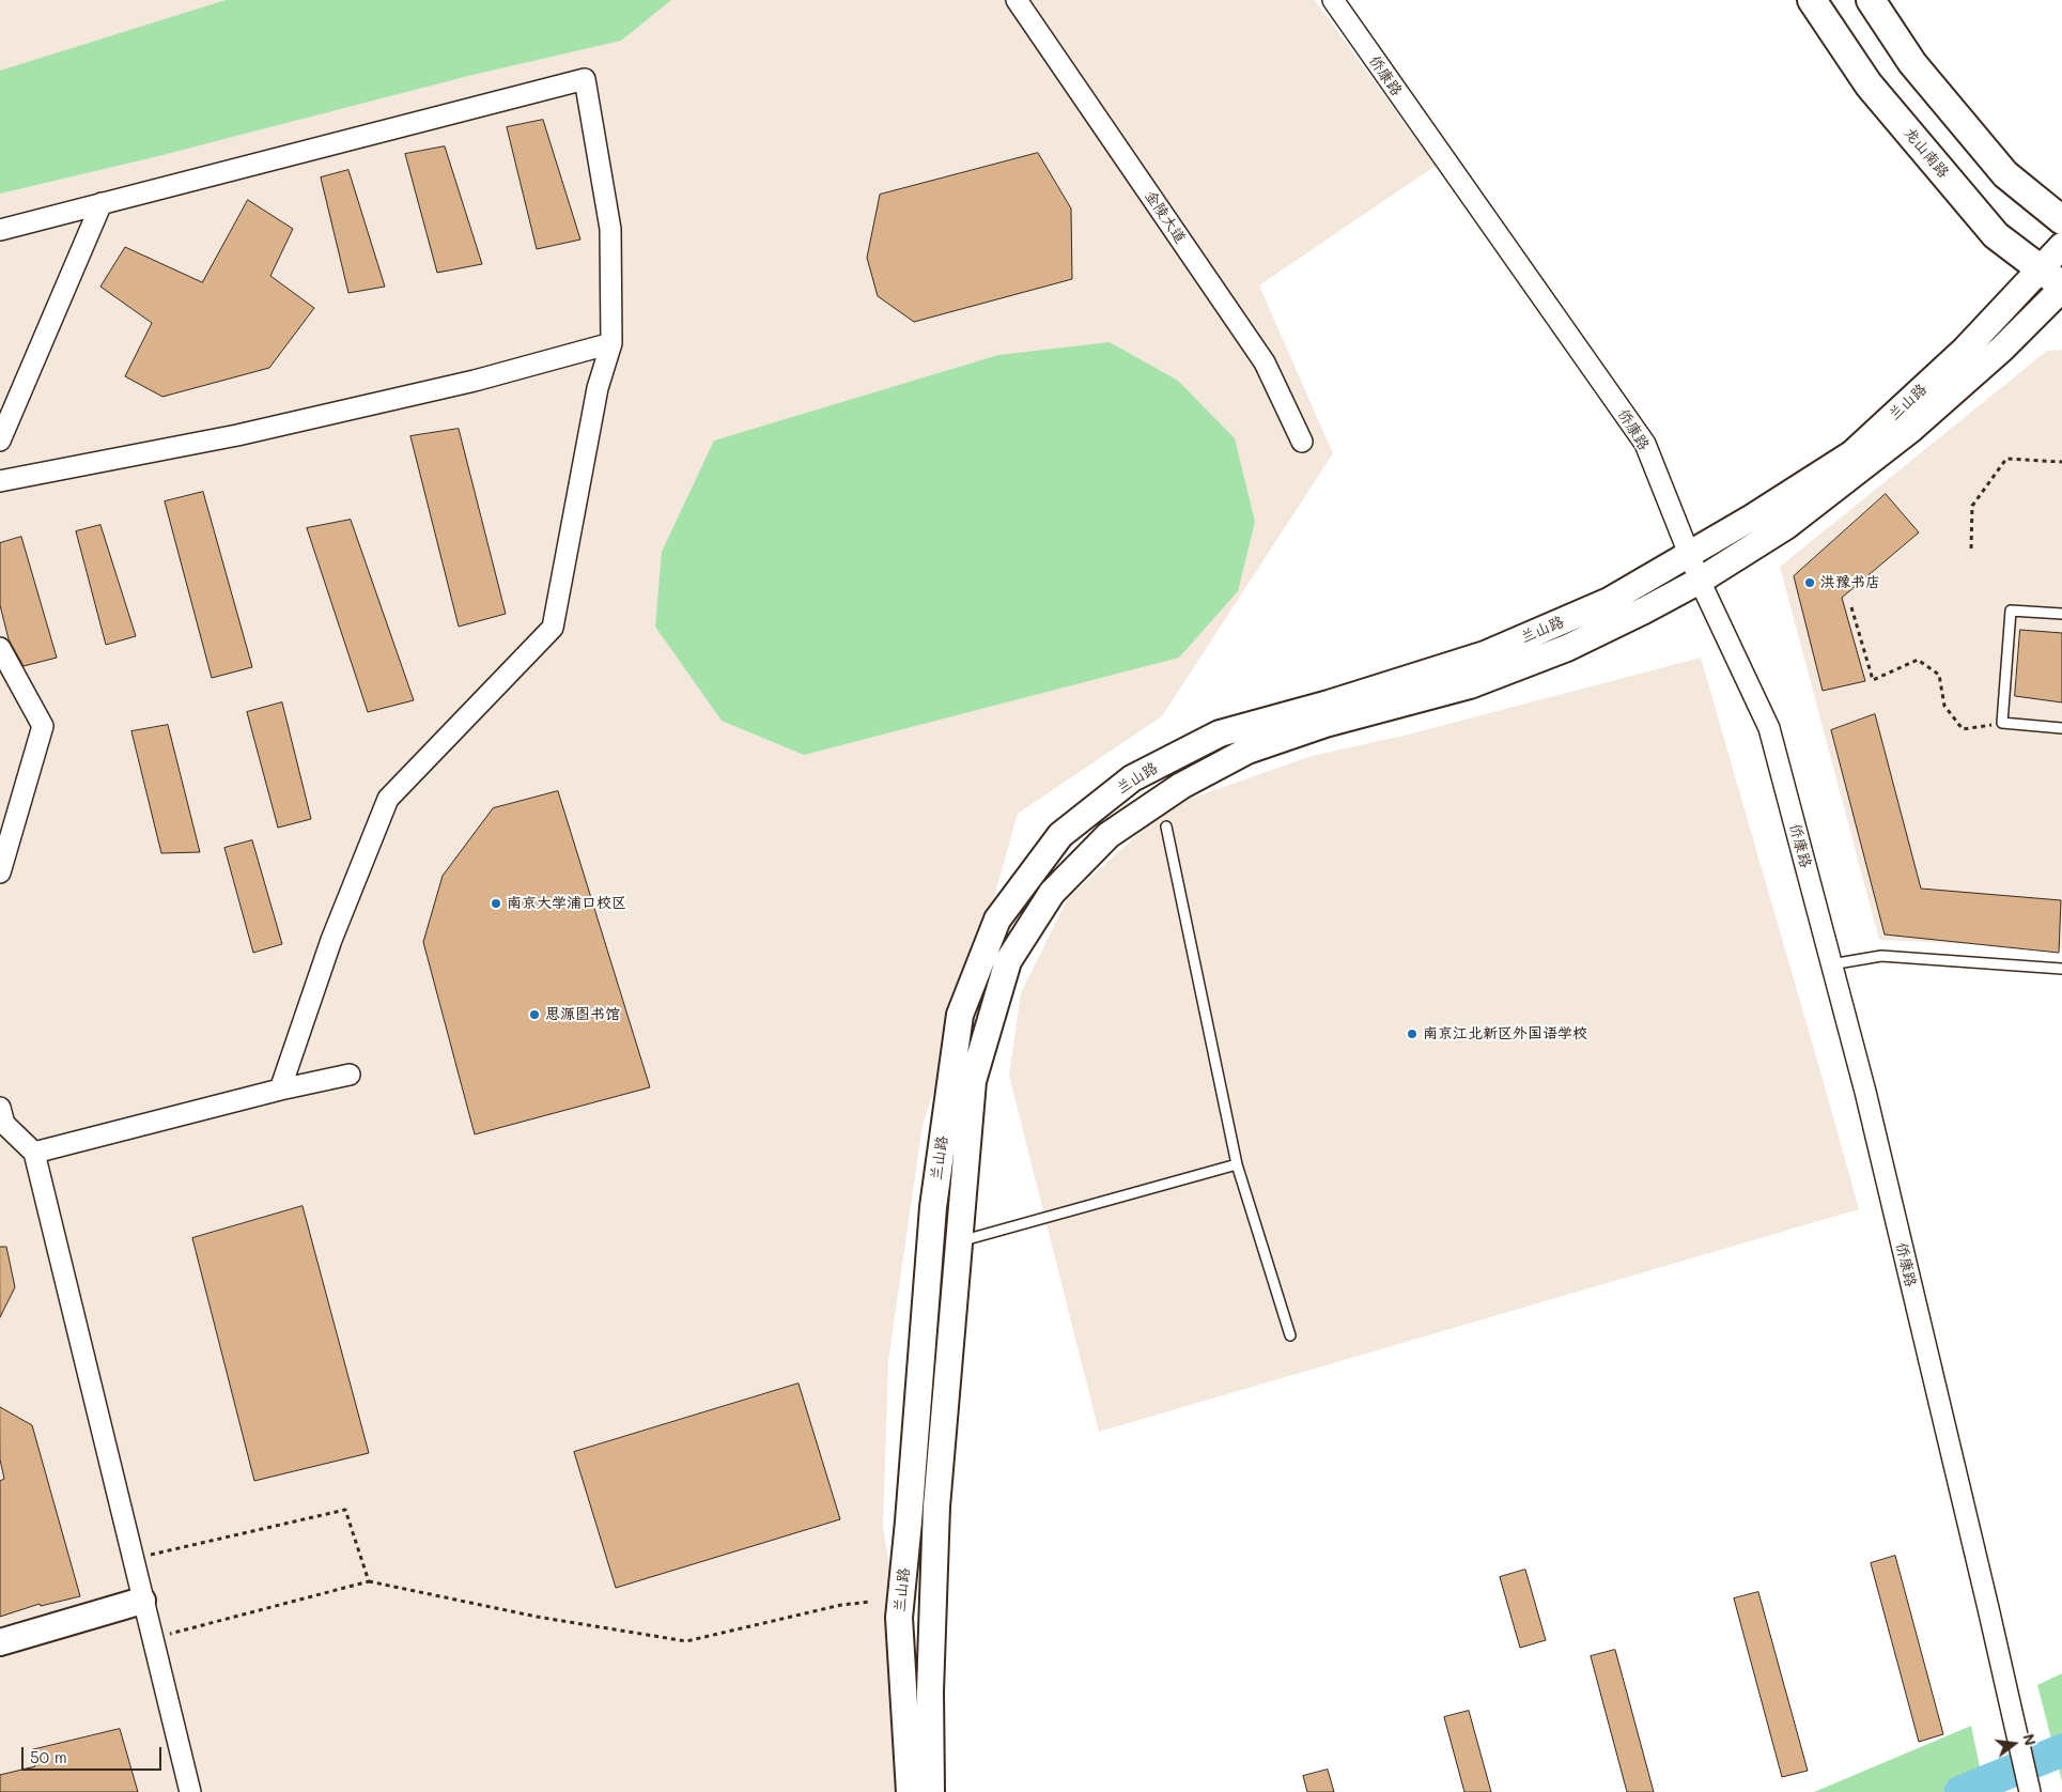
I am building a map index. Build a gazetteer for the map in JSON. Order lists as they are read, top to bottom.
{
  "streets": {
    "main road": ["龙山南路"],
    "street": ["侨康路", "金陵大道", "兰山路"]
  },
  "crossings": [
    ["侨康路", "兰山路"],
    ["龙山南路", "兰山路"]
  ],
  "places": [
    "洪豫书店",
    "南京大学浦口校区",
    "思源图书馆",
    "南京江北新区外国语学校"
  ],
  "scale_bar": "50 m",
  "north": "right"
}
